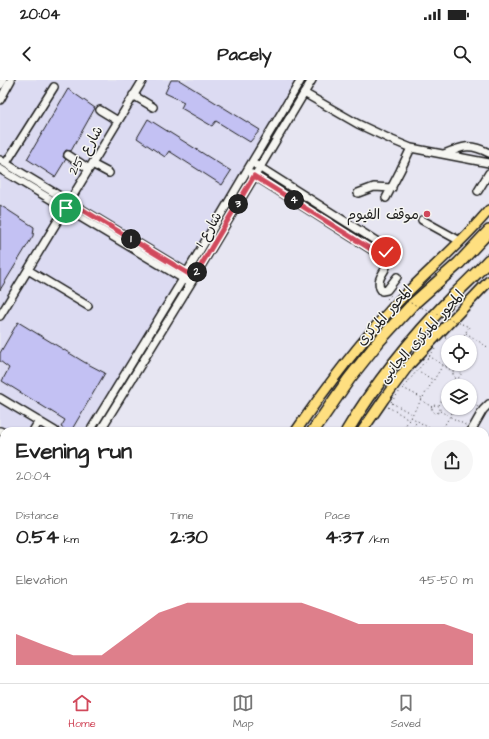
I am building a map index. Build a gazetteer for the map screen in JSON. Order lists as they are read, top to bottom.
{
  "streets": {
    "highway": ["المحور المركزى"],
    "main road": ["المحور المركزى الجانبى"],
    "street": ["شارع 25", "شارع 1"]
  },
  "places": ["موقف الفيوم"],
  "page": {
    "status": "20:04",
    "header": "Pacely",
    "pins": [
      "4",
      "3",
      "1",
      "2"
    ],
    "heading": ["Evening run", "20:04"],
    "stats": [
      ["Distance", "0.54 km"],
      ["Time", "2:30"],
      ["Pace", "4:37 /km"]
    ],
    "chart": ["Elevation", "45–50 m"],
    "tabs": ["Home", "Map", "Saved"]
  }
}
